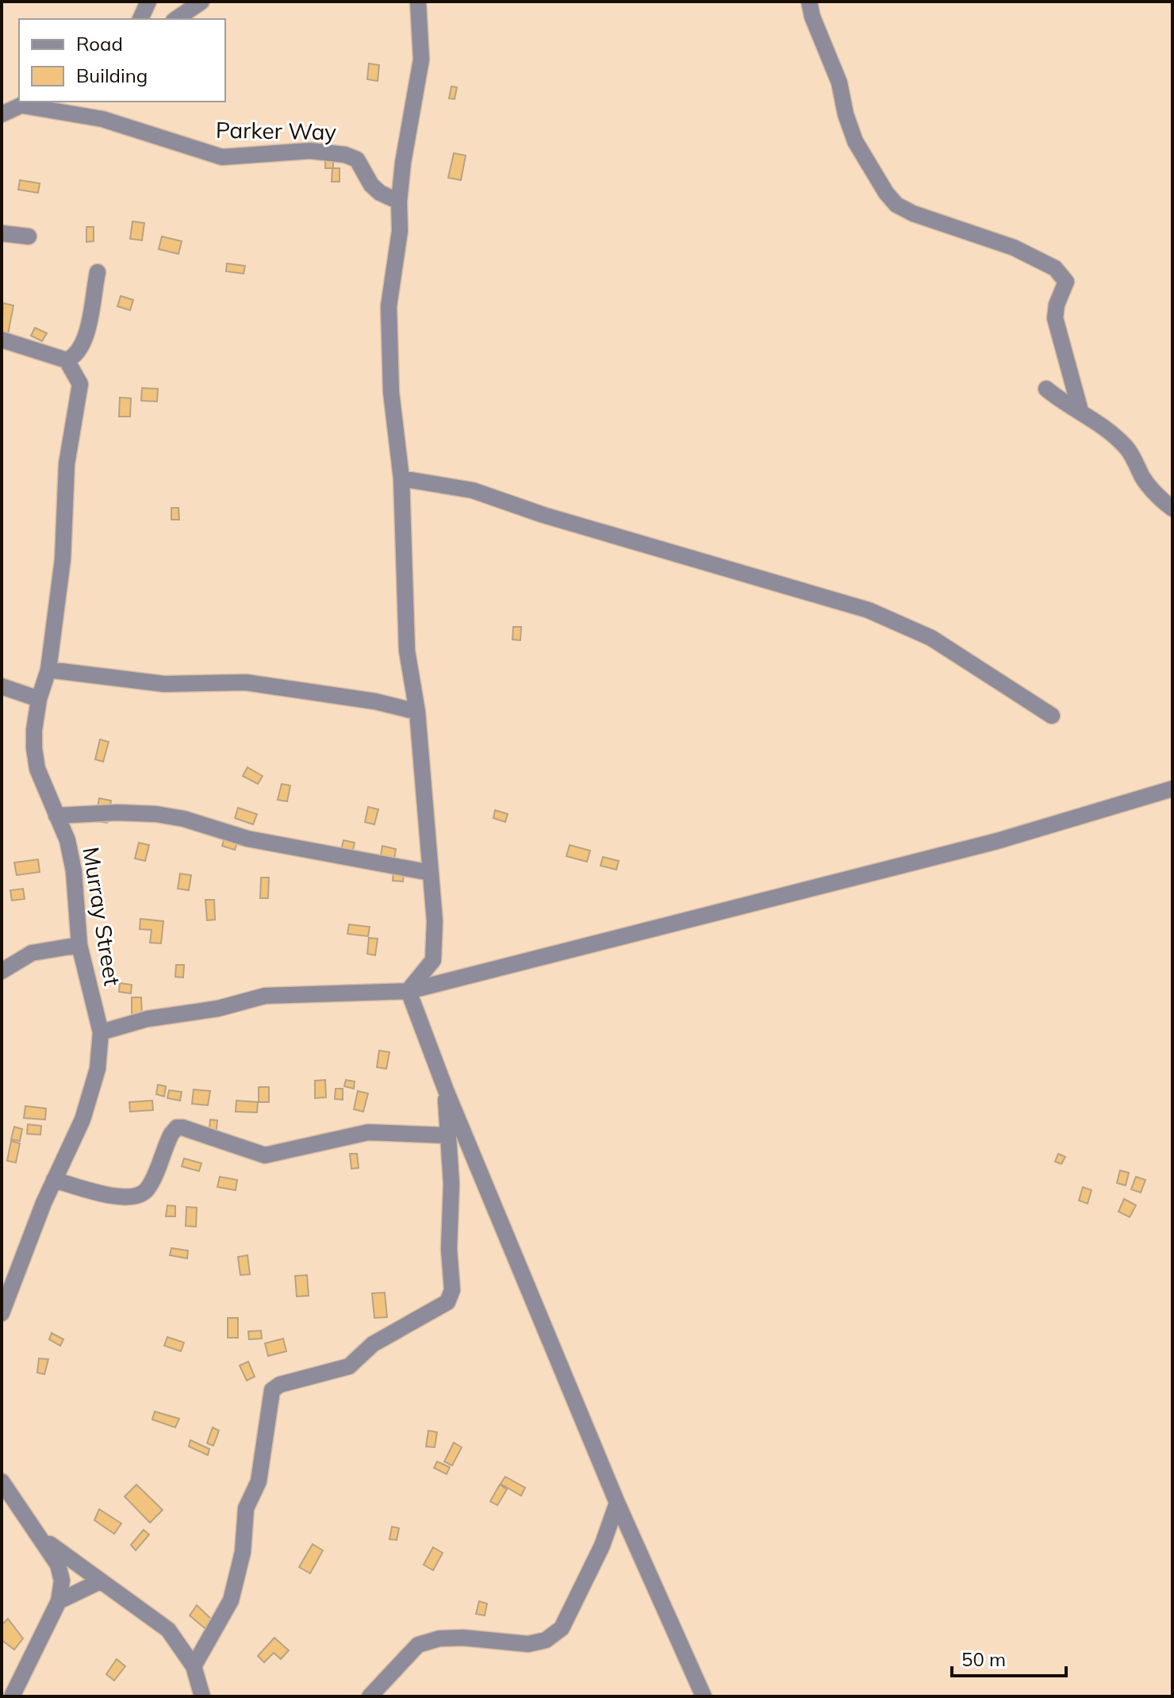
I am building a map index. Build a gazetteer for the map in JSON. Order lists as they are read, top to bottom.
{
  "streets": {
    "street": ["Parker Way", "Murray Street"]
  },
  "legend": ["Road", "Building"],
  "scale_bar": "50 m"
}
